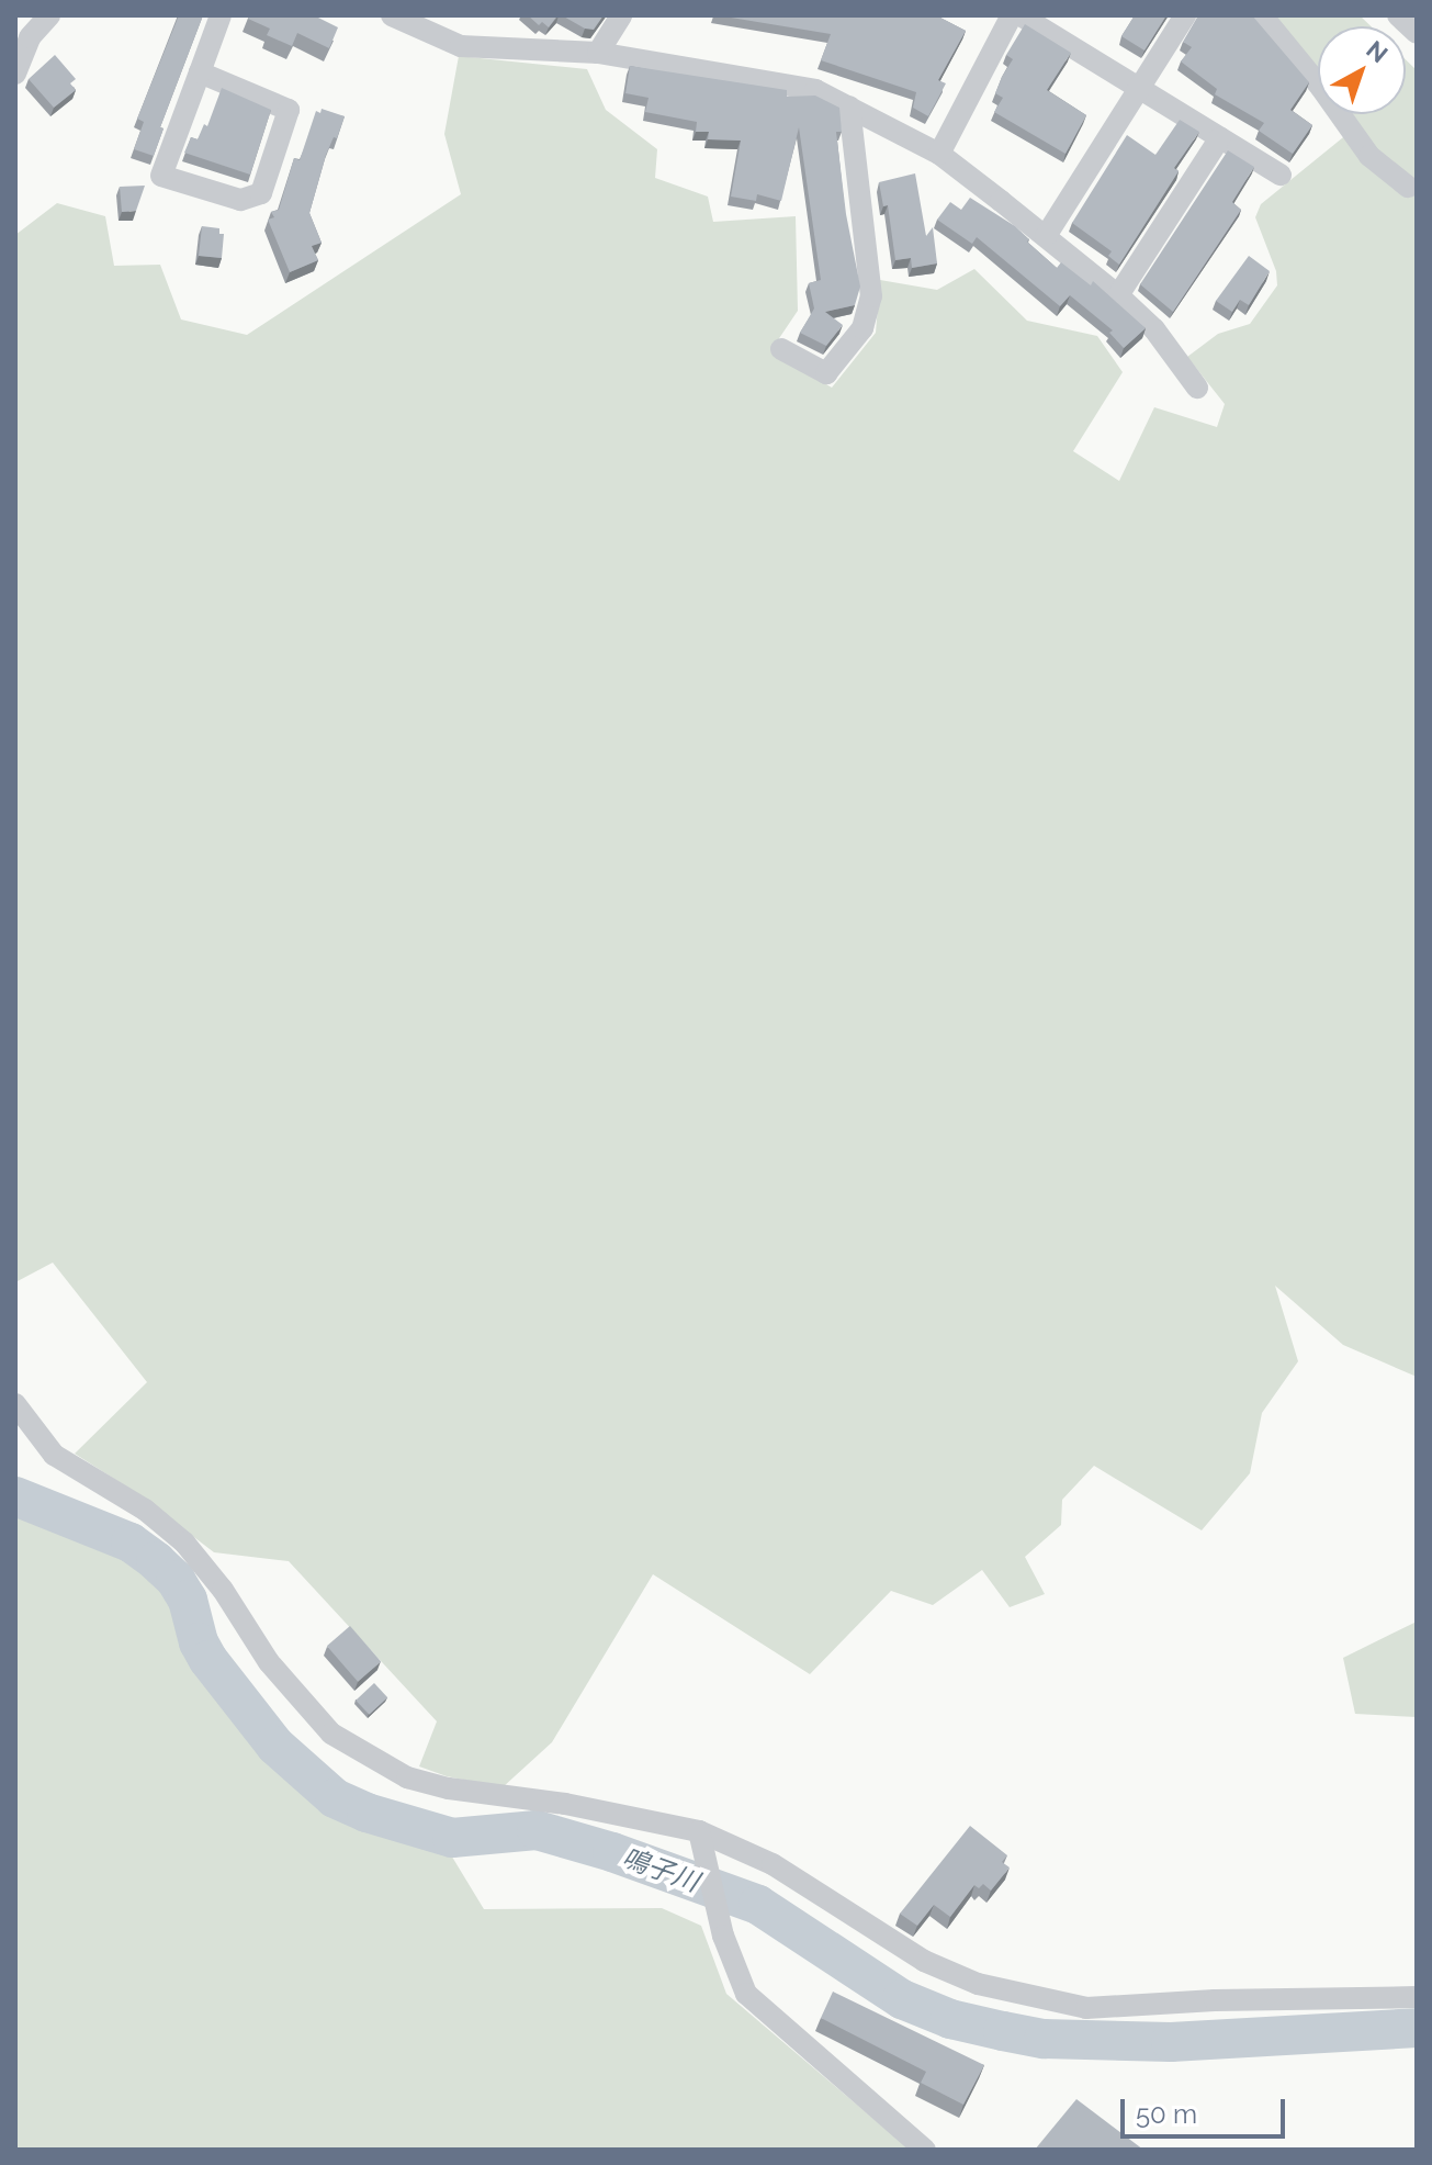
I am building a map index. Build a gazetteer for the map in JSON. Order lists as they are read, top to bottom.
{
  "water": ["鳴子川"],
  "scale_bar": "50 m",
  "north": "top right"
}
